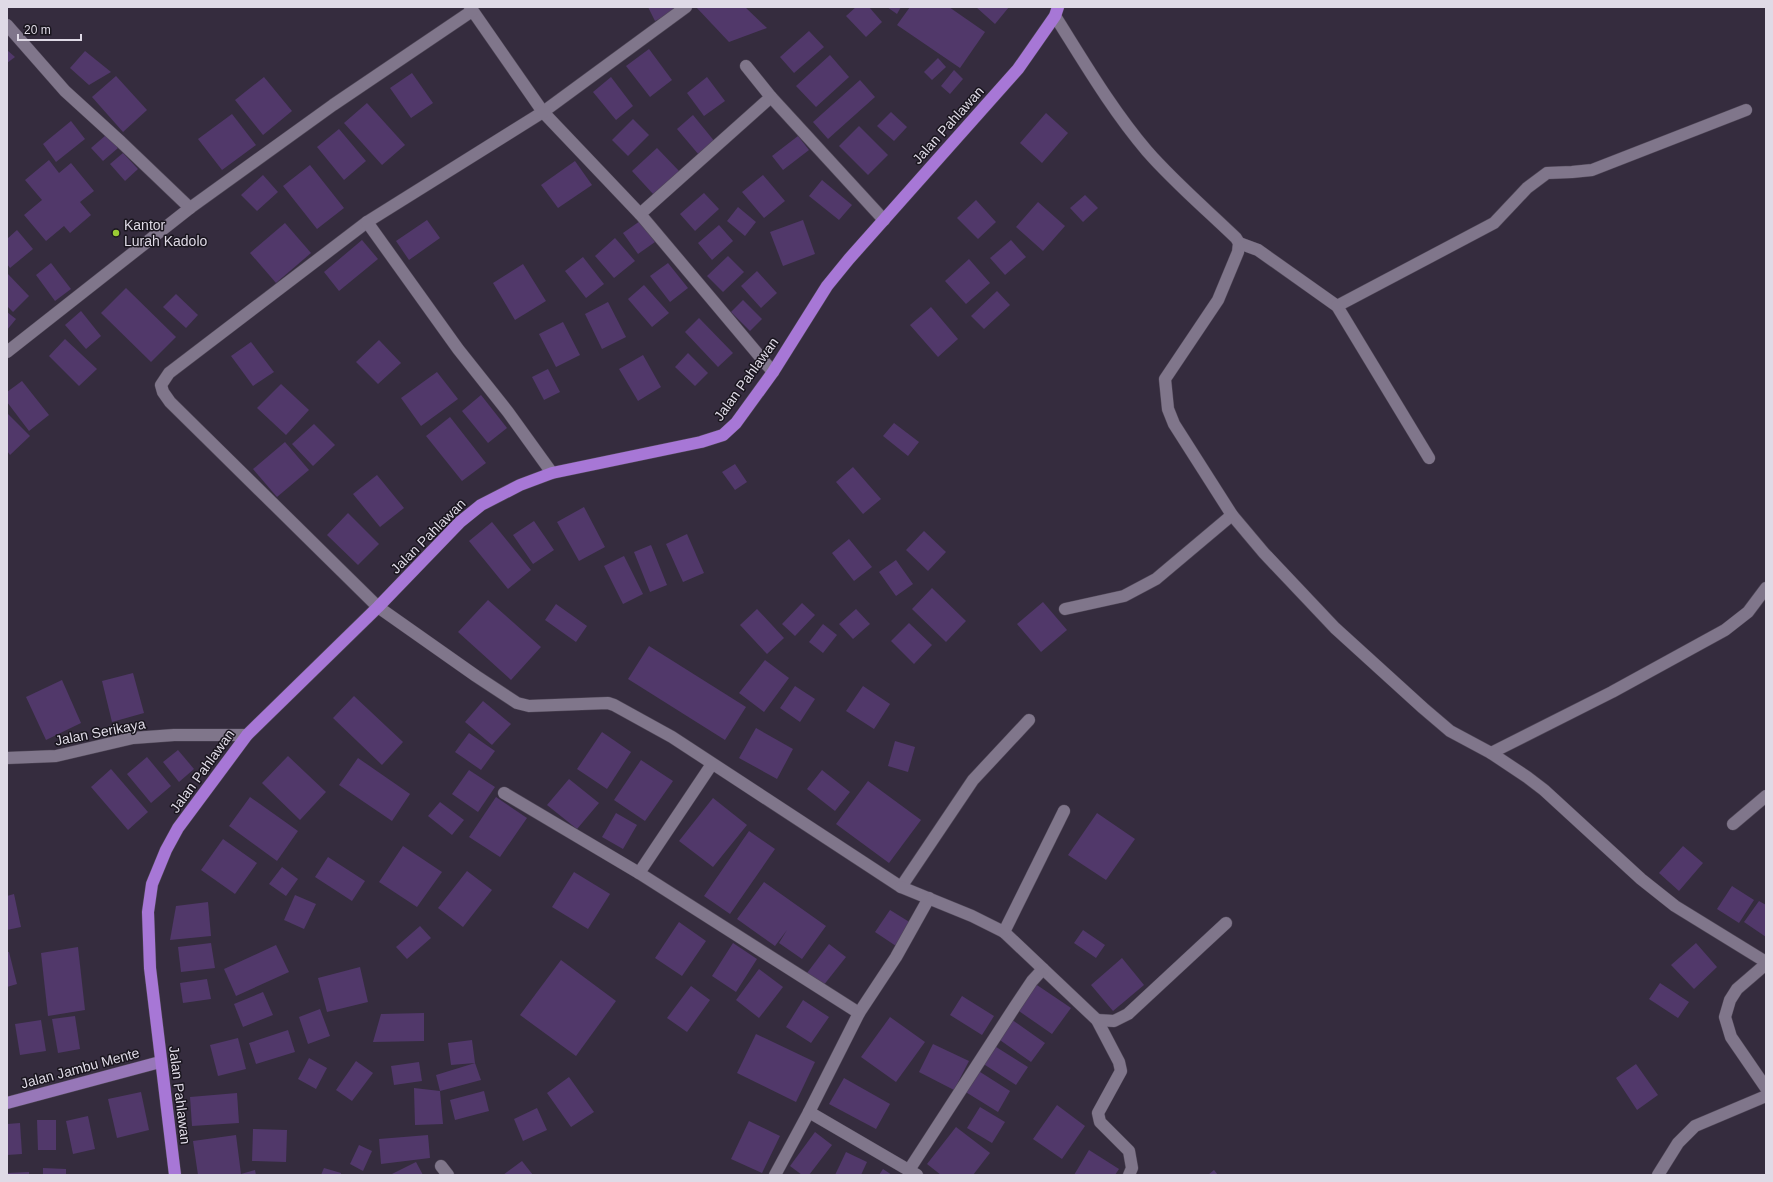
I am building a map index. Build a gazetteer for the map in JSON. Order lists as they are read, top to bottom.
{
  "streets": {
    "highway": ["Jalan Pahlawan"],
    "main road": ["Jalan Jambu Mente"],
    "street": ["Jalan Serikaya"]
  },
  "crossings": [
    ["Jalan Pahlawan", "Jalan Serikaya"],
    ["Jalan Pahlawan", "Jalan Jambu Mente"]
  ],
  "places": ["Kantor Lurah Kadolo"],
  "scale_bar": "20 m"
}
